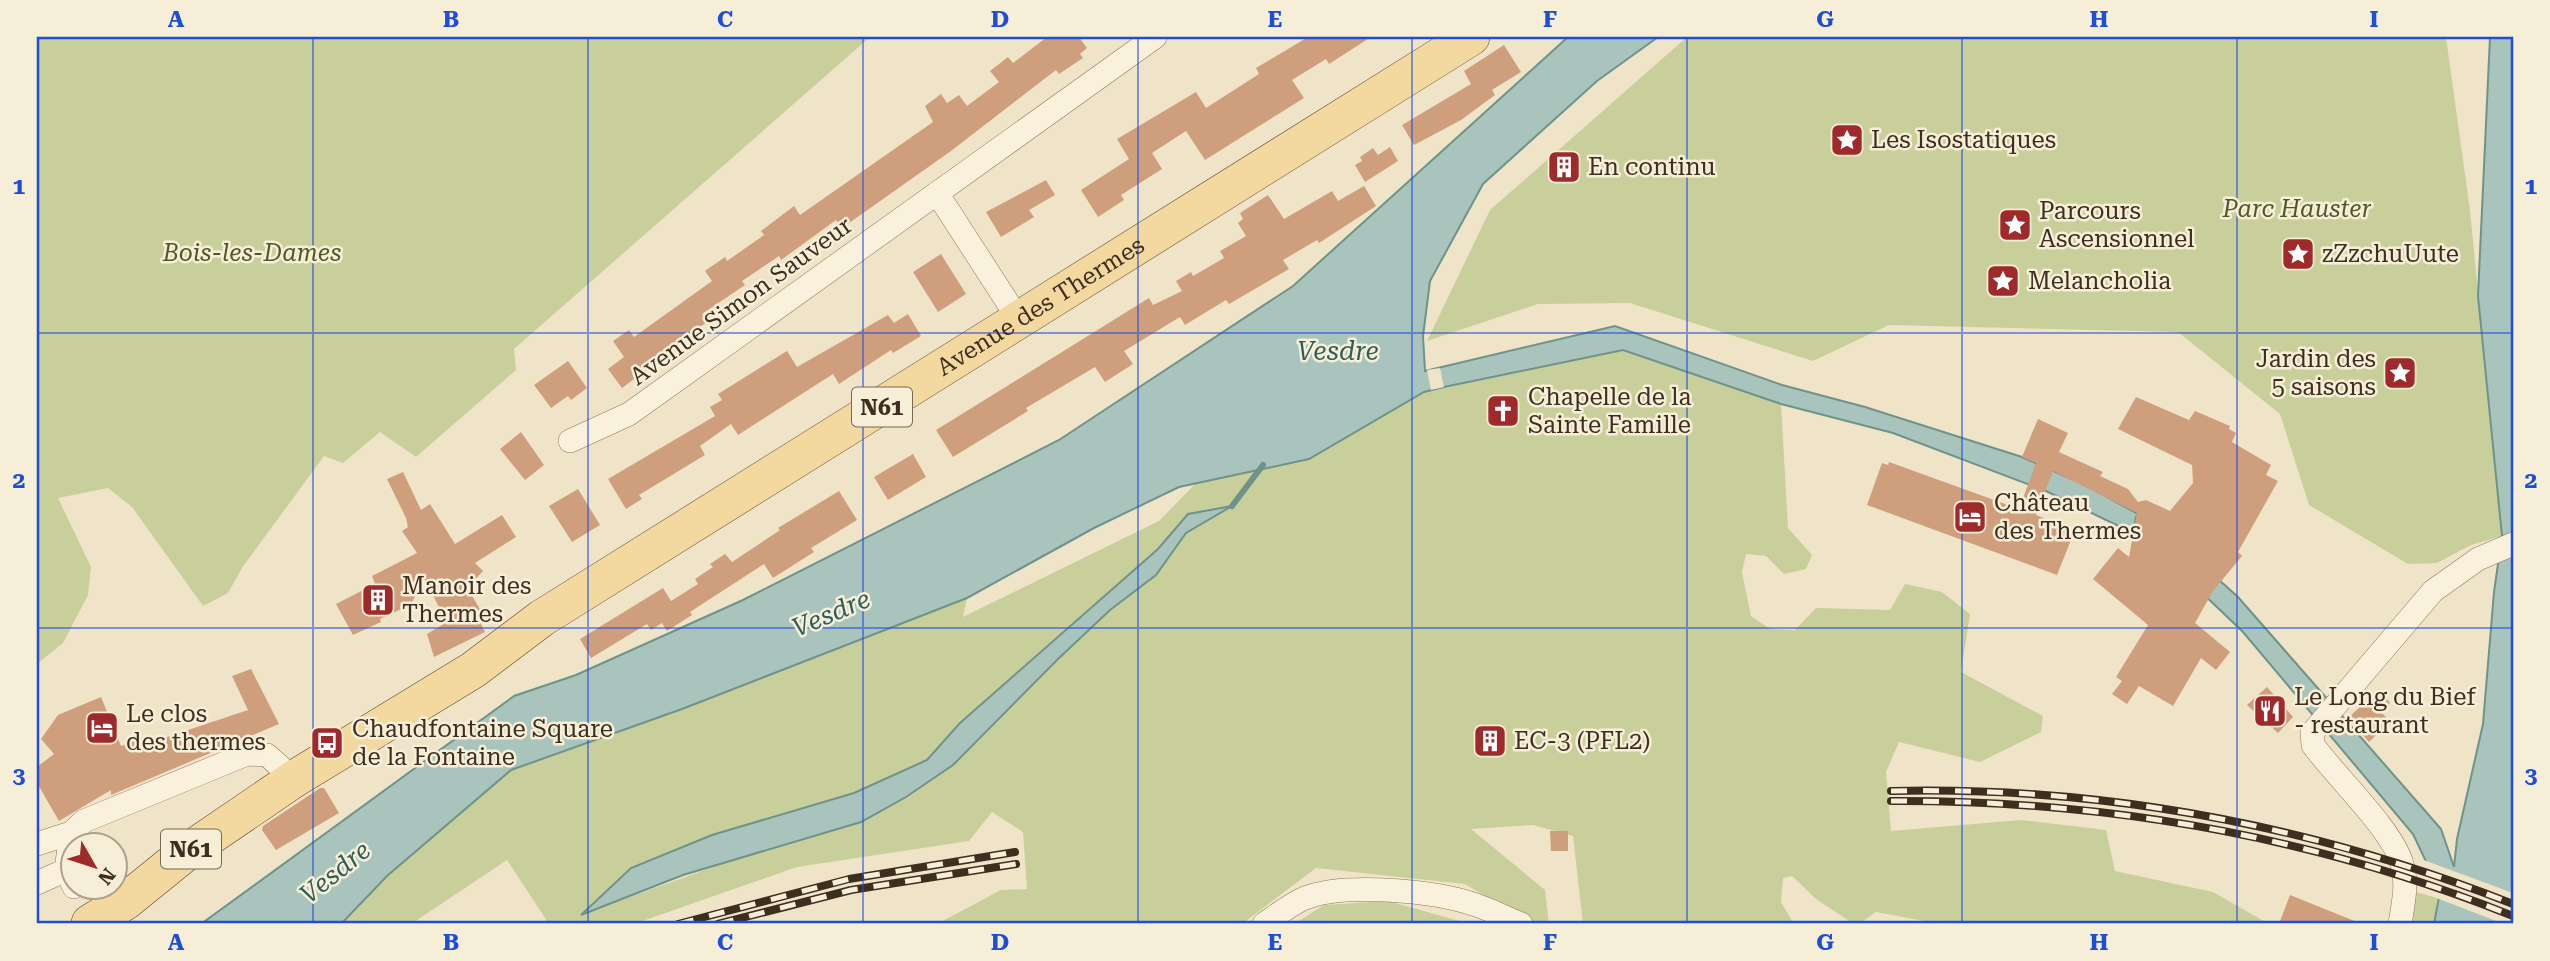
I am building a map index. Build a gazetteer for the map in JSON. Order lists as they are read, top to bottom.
{
  "streets": {
    "main road": ["Avenue des Thermes", "N61"],
    "street": ["Avenue Simon Sauveur"]
  },
  "water": ["Vesdre"],
  "parks": ["Parc Hauster", "Bois-les-Dames"],
  "places": {
    "place": [
      "Les Isostatiques",
      "Parcours Ascensionnel",
      "zZzchuUute",
      "Melancholia",
      "Jardin des 5 saisons"
    ],
    "building": ["En continu", "Manoir des Thermes", "EC-3 (PFL2)"],
    "church": ["Chapelle de la Sainte Famille"],
    "hotel": ["Château des Thermes", "Le clos des thermes"],
    "restaurant": ["Le Long du Bief - restaurant"],
    "bus stop": ["Chaudfontaine Square de la Fontaine"]
  },
  "north": "bottom right",
  "grid": {
    "columns": [
      "A",
      "B",
      "C",
      "D",
      "E",
      "F",
      "G",
      "H",
      "I"
    ],
    "rows": ["1", "2", "3"]
  }
}
